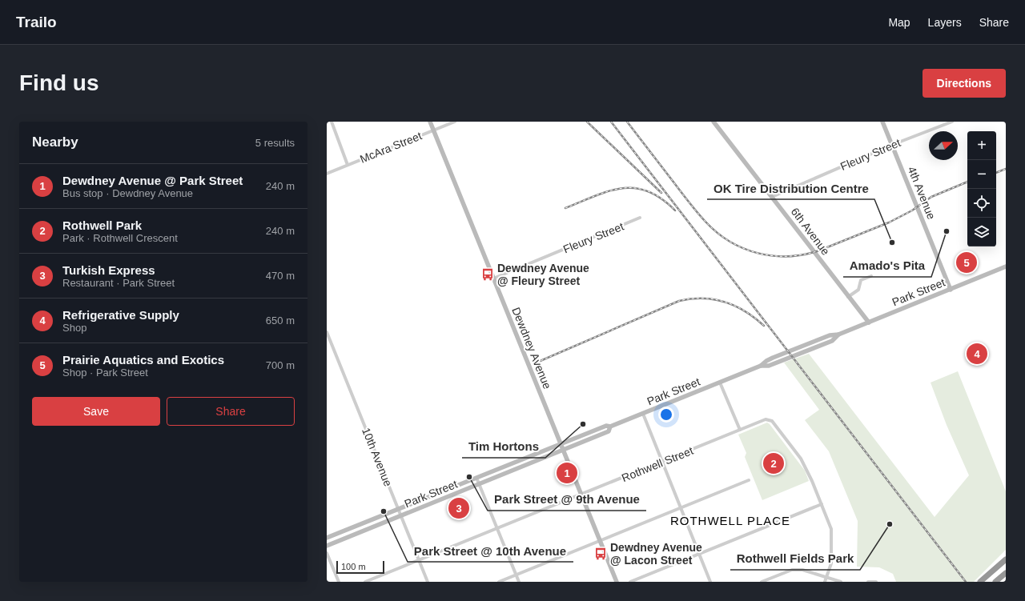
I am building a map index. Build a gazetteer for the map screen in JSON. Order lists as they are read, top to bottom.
{
  "streets": {
    "main road": [
      "4th Avenue",
      "6th Avenue",
      "Park Street",
      "Dewdney Avenue"
    ],
    "street": [
      "McAra Street",
      "Fleury Street",
      "10th Avenue",
      "Rothwell Street"
    ]
  },
  "crossings": [
    ["McAra Street", "Dewdney Avenue"],
    ["Fleury Street", "4th Avenue"],
    ["Fleury Street", "6th Avenue"],
    ["Fleury Street", "Dewdney Avenue"],
    ["4th Avenue", "Park Street"],
    ["6th Avenue", "Park Street"],
    ["Park Street", "Dewdney Avenue"],
    ["Park Street", "10th Avenue"],
    ["Dewdney Avenue", "Rothwell Street"],
    ["10th Avenue", "Rothwell Street"]
  ],
  "districts": ["ROTHWELL PLACE"],
  "places": {
    "other": [
      "Amado's Pita",
      "OK Tire Distribution Centre",
      "Tim Hortons",
      "Park Street @ 9th Avenue",
      "Park Street @ 10th Avenue",
      "Rothwell Fields Park"
    ],
    "bus stop": ["Dewdney Avenue @ Fleury Street", "Dewdney Avenue @ Lacon Street"]
  },
  "scale_bar": "100 m",
  "north": "right",
  "page": {
    "header": "Trailo",
    "nav": ["Map", "Layers", "Share"],
    "buttons": [
      "Directions",
      ["Save", "Share"]
    ],
    "title": "Find us",
    "heading": ["Nearby", "5 results"],
    "map_buttons": ["+", "−"],
    "list": [
      {
        "mark": "1",
        "name": "Dewdney Avenue @ Park Street",
        "note": "Bus stop · Dewdney Avenue",
        "value": "240 m"
      },
      {
        "mark": "2",
        "name": "Rothwell Park",
        "note": "Park · Rothwell Crescent",
        "value": "240 m"
      },
      {
        "mark": "3",
        "name": "Turkish Express",
        "note": "Restaurant · Park Street",
        "value": "470 m"
      },
      {
        "mark": "4",
        "name": "Refrigerative Supply",
        "note": "Shop",
        "value": "650 m"
      },
      {
        "mark": "5",
        "name": "Prairie Aquatics and Exotics",
        "note": "Shop · Park Street",
        "value": "700 m"
      }
    ],
    "pins": [
      "5",
      "4",
      "2",
      "1",
      "3"
    ],
    "scale": "100 m"
  }
}
